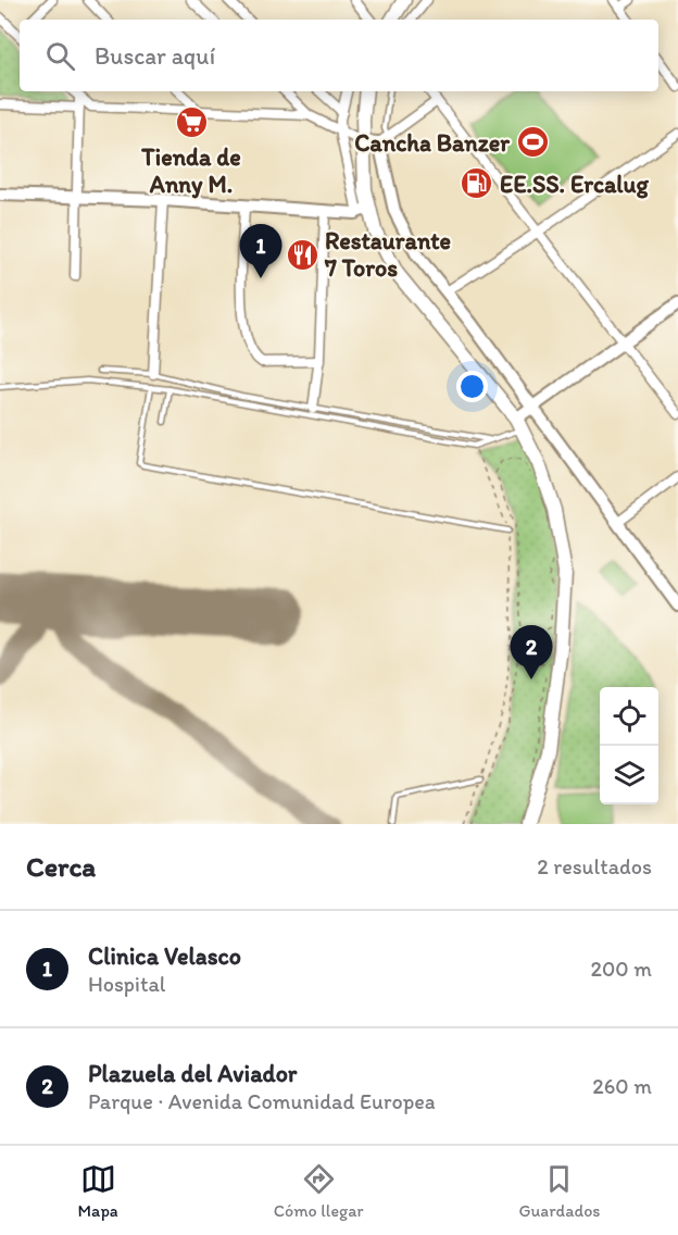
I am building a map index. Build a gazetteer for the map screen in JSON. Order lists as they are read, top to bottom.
{
  "places": {
    "supermarket": ["Tienda de Anny M."],
    "sports": ["Cancha Banzer"],
    "fuel station": ["EE.SS. Ercalug"],
    "restaurant": ["Restaurante 7 Toros"]
  },
  "page": {
    "search": "Buscar aquí",
    "pins": ["1", "2"],
    "heading": ["Cerca", "2 resultados"],
    "list": [
      {
        "mark": "1",
        "name": "Clinica Velasco",
        "note": "Hospital",
        "value": "200 m"
      },
      {
        "mark": "2",
        "name": "Plazuela del Aviador",
        "note": "Parque · Avenida Comunidad Europea",
        "value": "260 m"
      }
    ],
    "nav": ["Mapa", "Cómo llegar", "Guardados"]
  }
}
